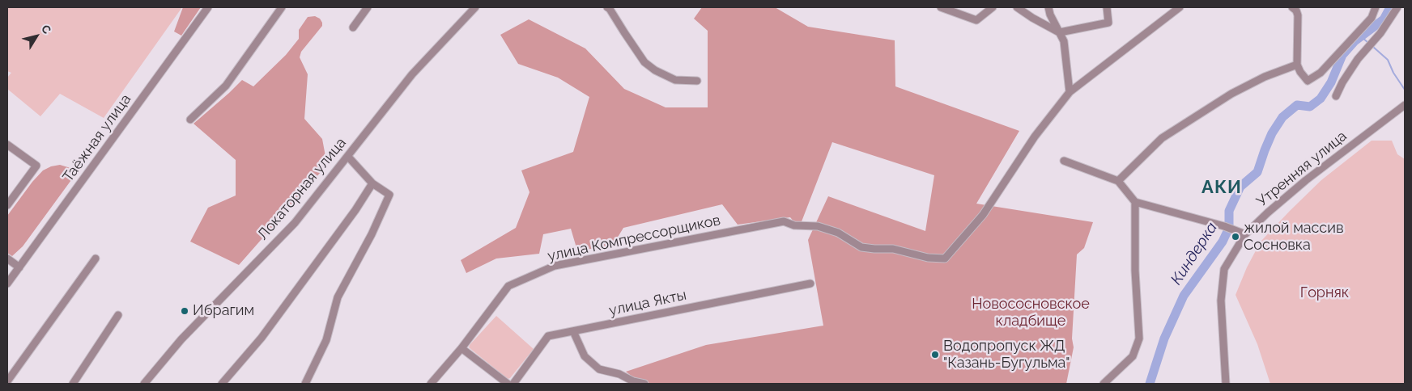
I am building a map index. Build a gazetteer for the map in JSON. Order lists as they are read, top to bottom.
{
  "streets": {
    "street": [
      "Таёжная улица",
      "Утренняя улица",
      "Локаторная улица",
      "улица Компрессорщиков",
      "улица Якты"
    ]
  },
  "districts": ["АКИ"],
  "water": ["Киндерка"],
  "parks": ["Горняк", "Новососновское кладбище"],
  "places": ["жилой массив Сосновка", "Ибрагим", "Водопропуск ЖД \"Казань-Бугульма\""],
  "north": "top right"
}
